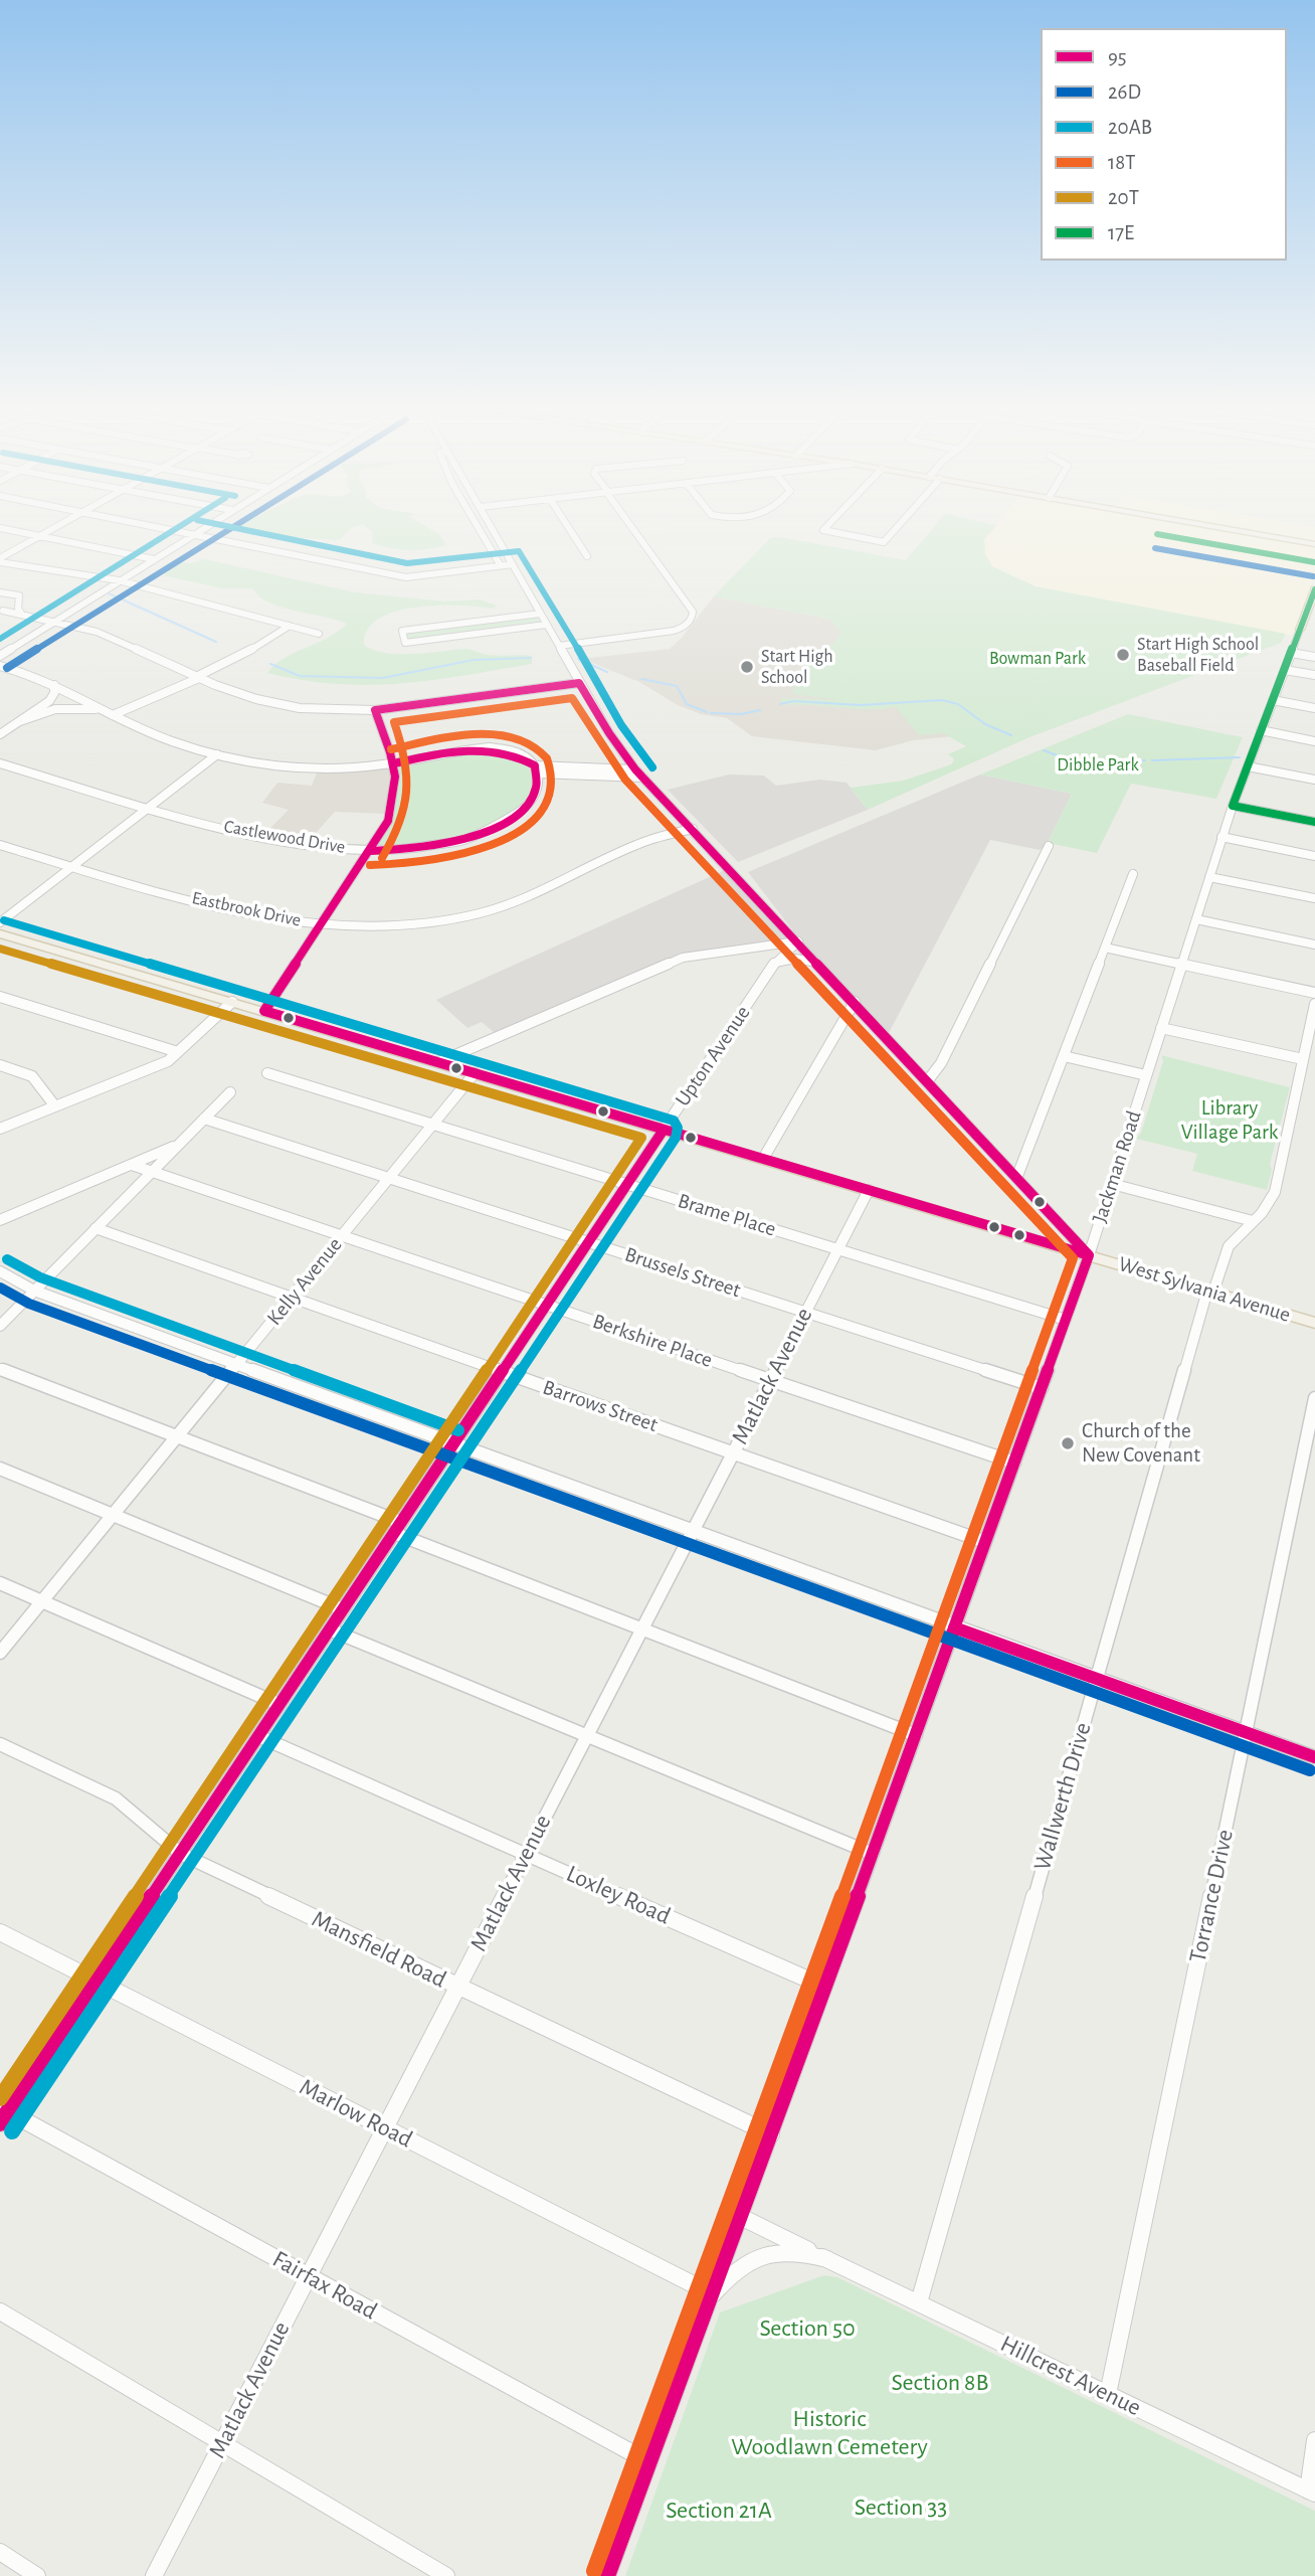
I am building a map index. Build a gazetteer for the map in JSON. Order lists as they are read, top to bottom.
{
  "streets": {
    "main road": ["Jackman Road", "West Sylvania Avenue"],
    "street": [
      "Castlewood Drive",
      "Eastbrook Drive",
      "Upton Avenue",
      "Brame Place",
      "Brussels Street",
      "Kelly Avenue",
      "Berkshire Place",
      "Matlack Avenue",
      "Barrows Street",
      "Wallwerth Drive",
      "Loxley Road",
      "Torrance Drive",
      "Mansfield Road",
      "Marlow Road",
      "Fairfax Road",
      "Hillcrest Avenue"
    ]
  },
  "crossings": [
    ["Upton Avenue", "Brame Place"],
    ["Upton Avenue", "Brussels Street"],
    ["Upton Avenue", "West Sylvania Avenue"],
    ["Upton Avenue", "Berkshire Place"],
    ["Upton Avenue", "Barrows Street"],
    ["Upton Avenue", "Loxley Road"],
    ["Upton Avenue", "Mansfield Road"],
    ["Upton Avenue", "Marlow Road"],
    ["Upton Avenue", "Fairfax Road"],
    ["Jackman Road", "Brame Place"],
    ["Jackman Road", "Brussels Street"],
    ["Jackman Road", "West Sylvania Avenue"],
    ["Jackman Road", "Berkshire Place"],
    ["Jackman Road", "Barrows Street"],
    ["Jackman Road", "Loxley Road"],
    ["Jackman Road", "Mansfield Road"],
    ["Jackman Road", "Marlow Road"],
    ["Jackman Road", "Fairfax Road"],
    ["Jackman Road", "Hillcrest Avenue"],
    ["Brame Place", "Kelly Avenue"],
    ["Brame Place", "Matlack Avenue"],
    ["Brussels Street", "Kelly Avenue"],
    ["Brussels Street", "Matlack Avenue"],
    ["Kelly Avenue", "West Sylvania Avenue"],
    ["Kelly Avenue", "Berkshire Place"],
    ["Kelly Avenue", "Barrows Street"],
    ["West Sylvania Avenue", "Matlack Avenue"],
    ["West Sylvania Avenue", "Wallwerth Drive"],
    ["Berkshire Place", "Matlack Avenue"],
    ["Matlack Avenue", "Barrows Street"],
    ["Matlack Avenue", "Loxley Road"],
    ["Matlack Avenue", "Mansfield Road"],
    ["Matlack Avenue", "Marlow Road"],
    ["Matlack Avenue", "Fairfax Road"],
    ["Wallwerth Drive", "Hillcrest Avenue"],
    ["Torrance Drive", "Hillcrest Avenue"],
    ["Marlow Road", "Hillcrest Avenue"]
  ],
  "parks": [
    "Bowman Park",
    "Dibble Park",
    "Library Village Park",
    "Section 50",
    "Section 8B",
    "Historic Woodlawn Cemetery",
    "Section 33",
    "Section 21A"
  ],
  "places": ["Start High School Baseball Field", "Start High School", "Church of the New Covenant"],
  "lines": [
    "transit line 26D",
    "transit line 20AB",
    "transit line 17E",
    "transit line 95",
    "transit line 18T",
    "transit line 20T"
  ],
  "legend": [
    "95",
    "26D",
    "20AB",
    "18T",
    "20T",
    "17E"
  ]
}
